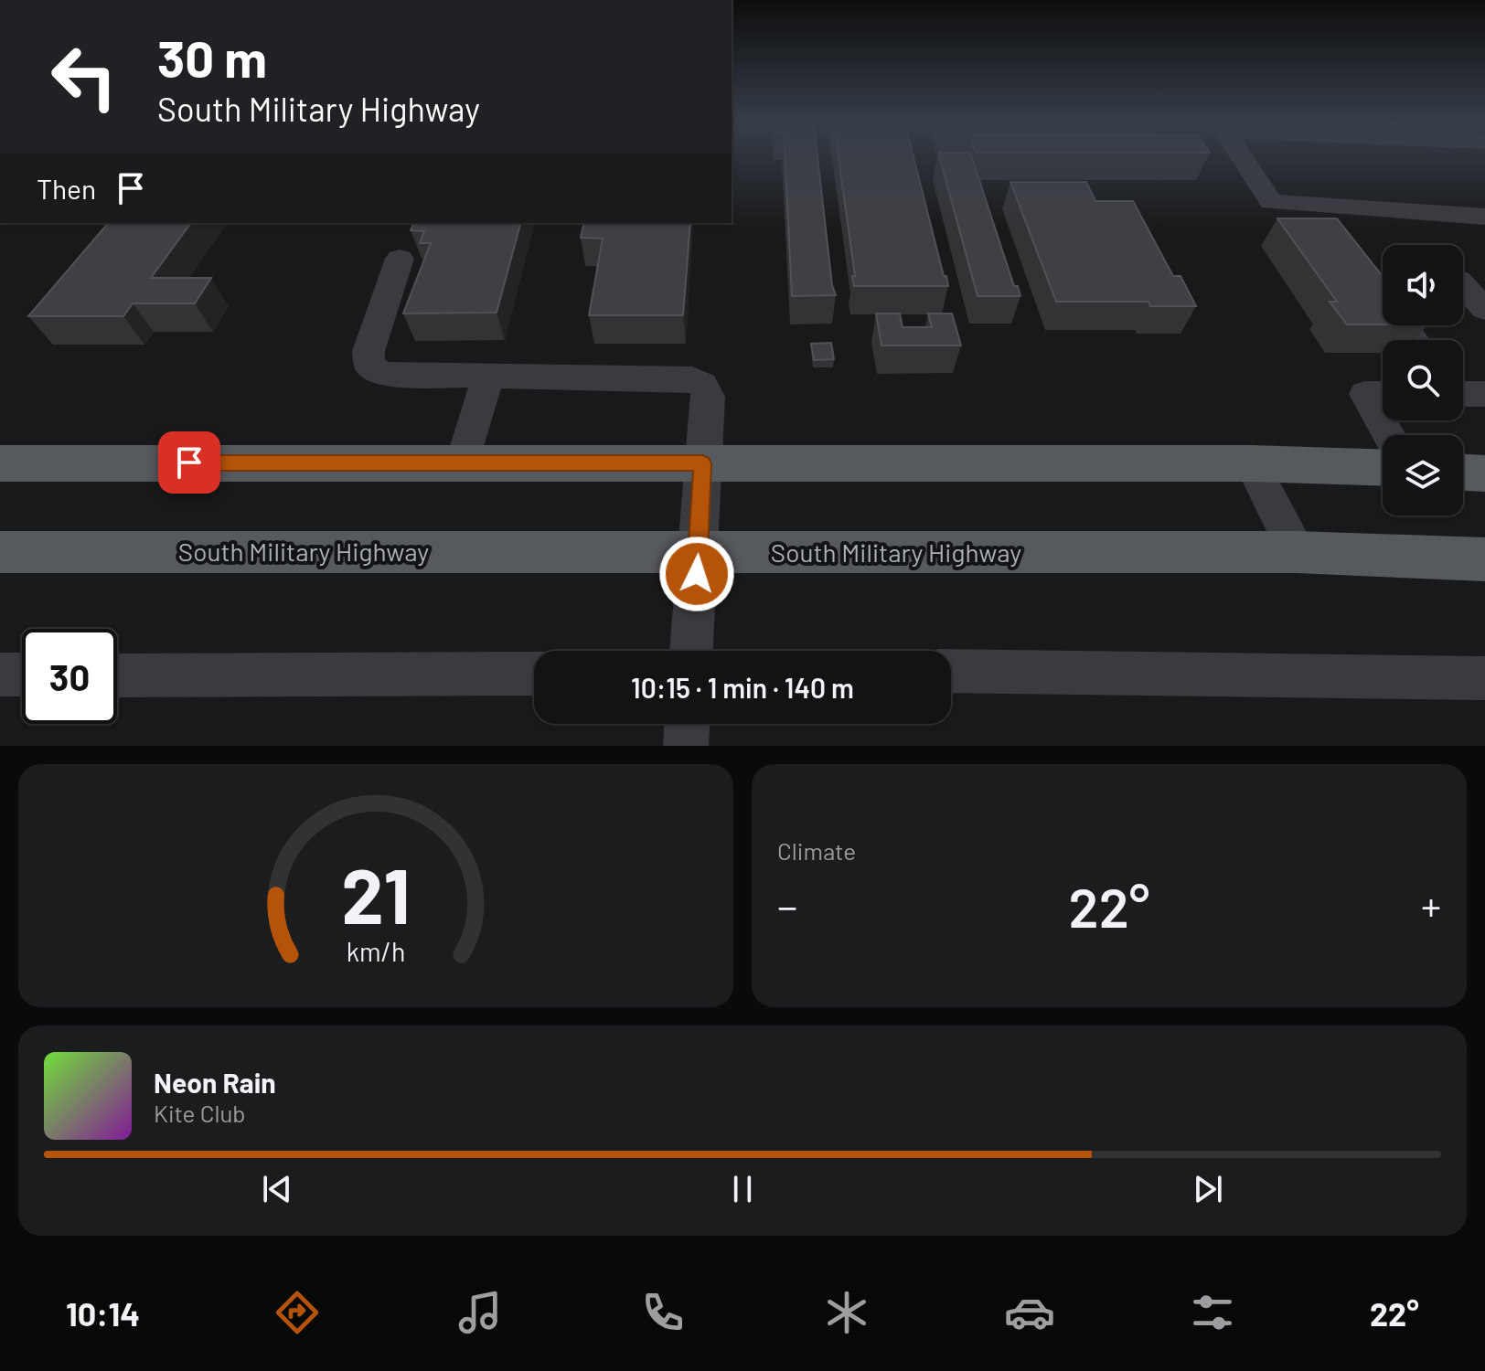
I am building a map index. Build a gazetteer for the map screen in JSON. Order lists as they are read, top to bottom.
{
  "streets": {
    "main road": ["South Military Highway"]
  },
  "page": {
    "turn": ["30 m", "South Military Highway"],
    "then": "Then",
    "limit": "30",
    "trip": "10:15 · 1 min · 140 m",
    "tile": "Climate",
    "heat": ["−", "22°", "+"],
    "song": ["Neon Rain", "Kite Club"],
    "tabs": ["10:14", "22°"],
    "gauge": ["21", "km/h"]
  }
}
